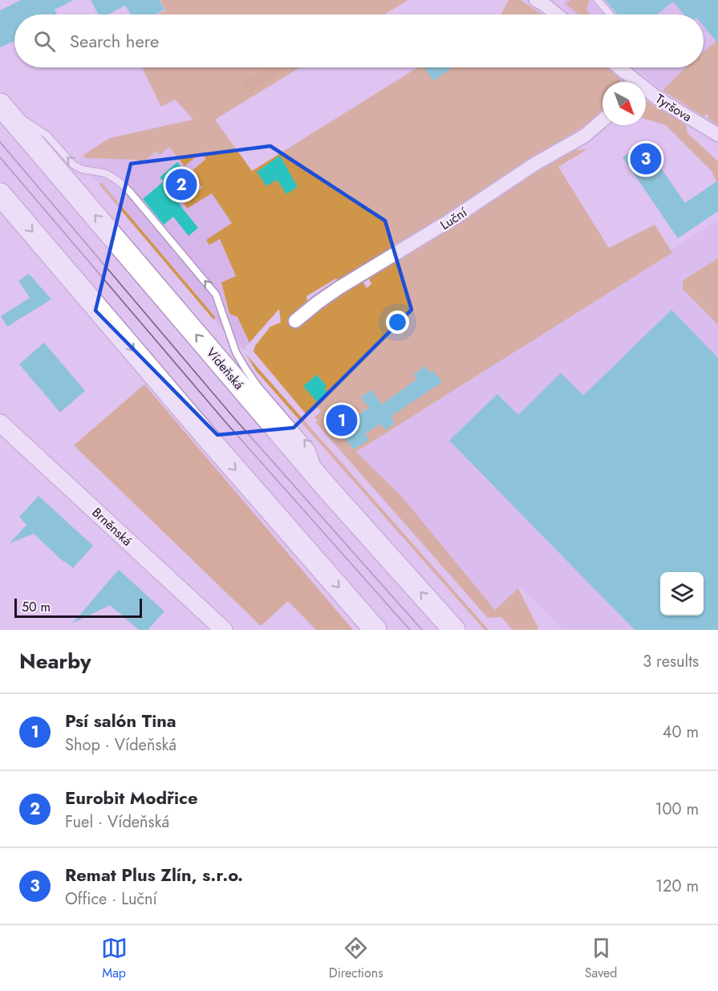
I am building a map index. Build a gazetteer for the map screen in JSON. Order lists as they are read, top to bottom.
{
  "streets": {
    "highway": ["Vídeňská"],
    "street": ["Tyršova", "Luční", "Brněnská"]
  },
  "scale_bar": "50 m",
  "north": "bottom right",
  "page": {
    "search": "Search here",
    "pins": ["3", "2", "1"],
    "scale": "50 m",
    "heading": ["Nearby", "3 results"],
    "list": [
      {
        "mark": "1",
        "name": "Psí salón Tina",
        "note": "Shop · Vídeňská",
        "value": "40 m"
      },
      {
        "mark": "2",
        "name": "Eurobit Modřice",
        "note": "Fuel · Vídeňská",
        "value": "100 m"
      },
      {
        "mark": "3",
        "name": "Remat Plus Zlín, s.r.o.",
        "note": "Office · Luční",
        "value": "120 m"
      }
    ],
    "nav": ["Map", "Directions", "Saved"]
  }
}
